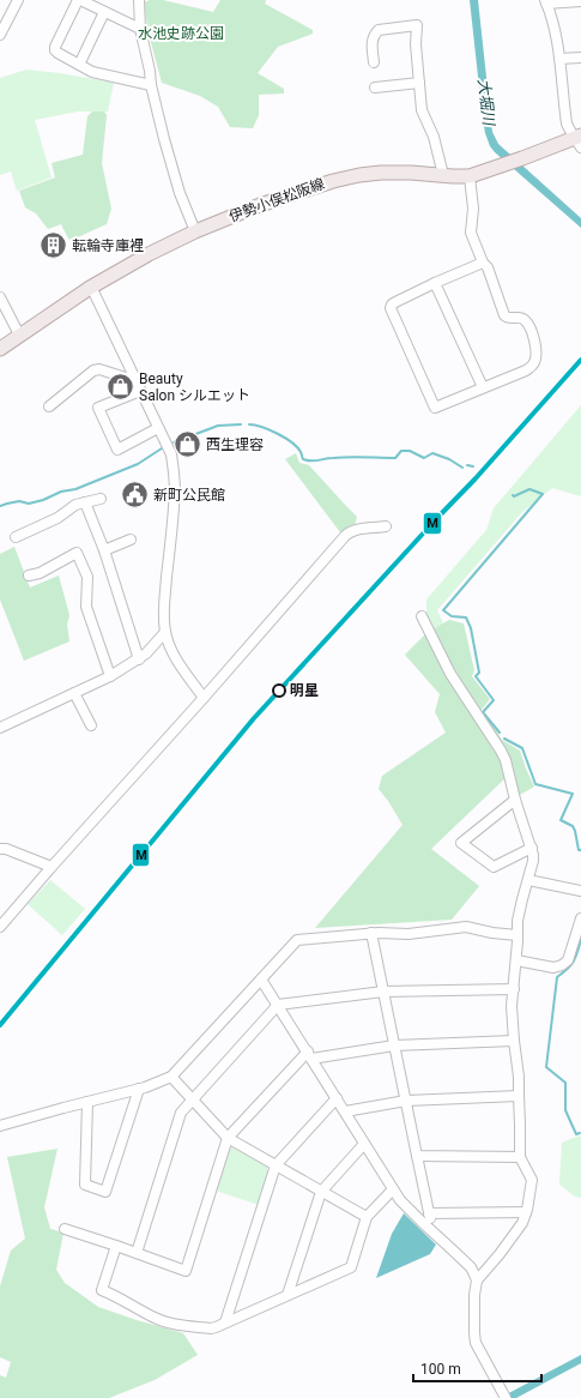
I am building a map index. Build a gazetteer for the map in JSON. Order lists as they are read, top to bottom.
{
  "streets": {
    "main road": ["伊勢小俣松阪線"]
  },
  "water": ["大堀川"],
  "parks": ["水池史跡公園"],
  "places": {
    "building": ["転輪寺庫裡"],
    "shop": ["Beauty Salon シルエット", "西生理容"],
    "public building": ["新町公民館"],
    "other": ["明星"]
  },
  "lines": ["transit line M"],
  "scale_bar": "100 m"
}
